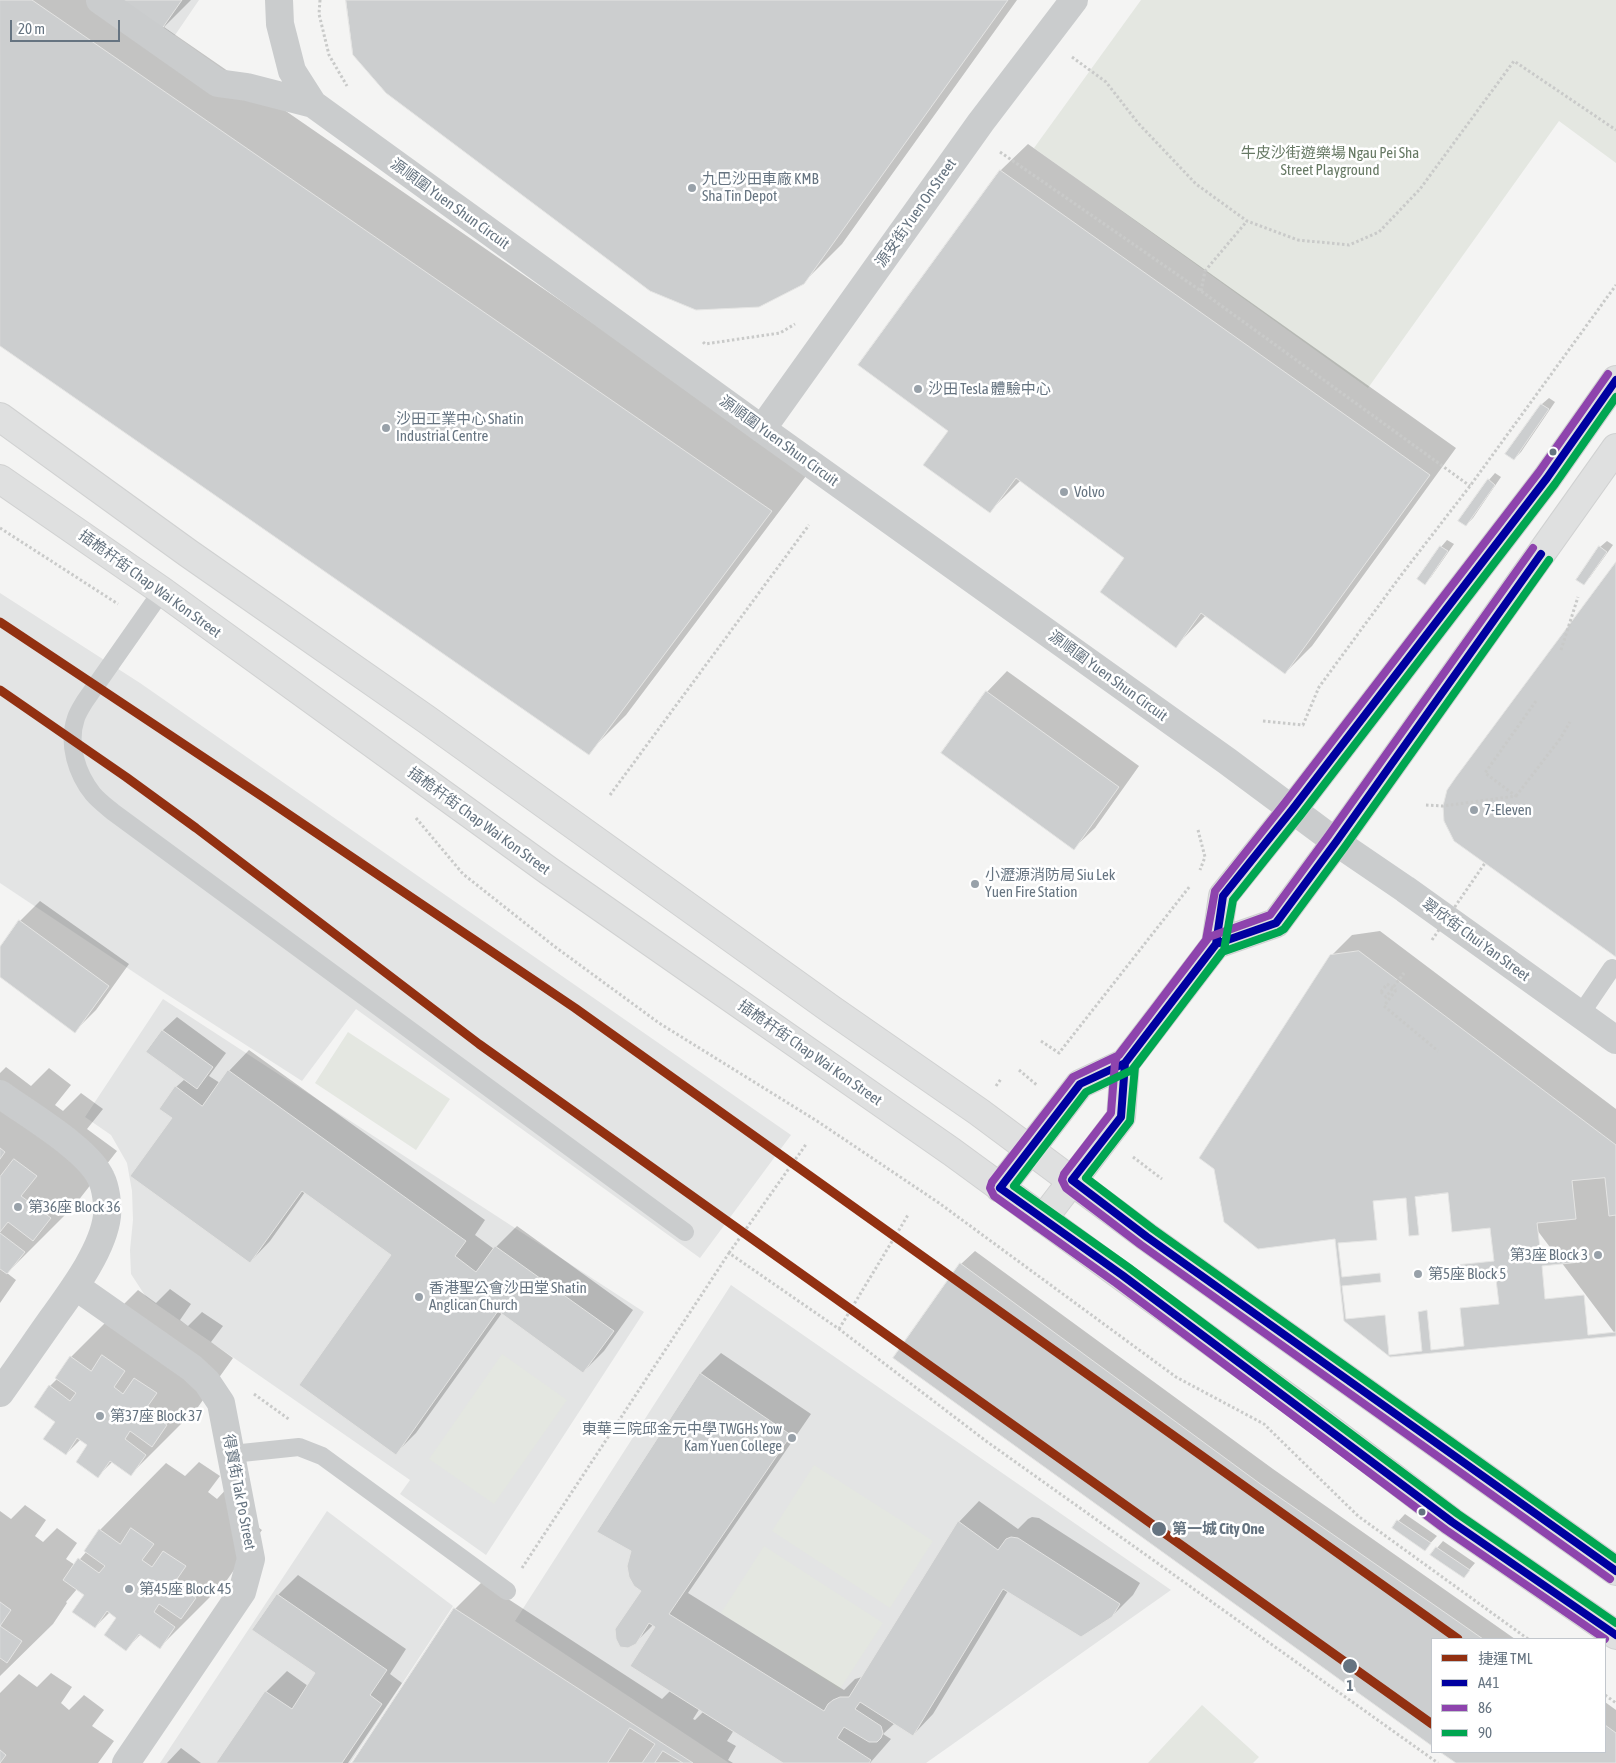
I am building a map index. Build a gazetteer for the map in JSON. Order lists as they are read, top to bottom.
{
  "streets": {
    "street": [
      "源順圍 Yuen Shun Circuit",
      "源安街 Yuen On Street",
      "插桅杆街 Chap Wai Kon Street",
      "翠欣街 Chui Yan Street",
      "得寶街 Tak Po Street"
    ]
  },
  "crossings": [
    ["源順圍 Yuen Shun Circuit", "源安街 Yuen On Street"],
    ["源順圍 Yuen Shun Circuit", "翠欣街 Chui Yan Street"]
  ],
  "parks": ["牛皮沙街遊樂場 Ngau Pei Sha Street Playground"],
  "places": [
    "九巴沙田車廠 KMB Sha Tin Depot",
    "沙田 Tesla 體驗中心",
    "沙田工業中心 Shatin Industrial Centre",
    "Volvo",
    "7-Eleven",
    "小瀝源消防局 Siu Lek Yuen Fire Station",
    "第36座 Block 36",
    "第3座 Block 3",
    "第5座 Block 5",
    "香港聖公會沙田堂 Shatin Anglican Church",
    "第37座 Block 37",
    "東華三院邱金元中學 TWGHs Yow Kam Yuen College",
    "第一城 City One",
    "第45座 Block 45",
    "1"
  ],
  "lines": [
    "transit line 86",
    "transit line A41",
    "transit line 90",
    "metro line TML"
  ],
  "legend": [
    "捷運 TML",
    "A41",
    "86",
    "90"
  ],
  "scale_bar": "20 m"
}
